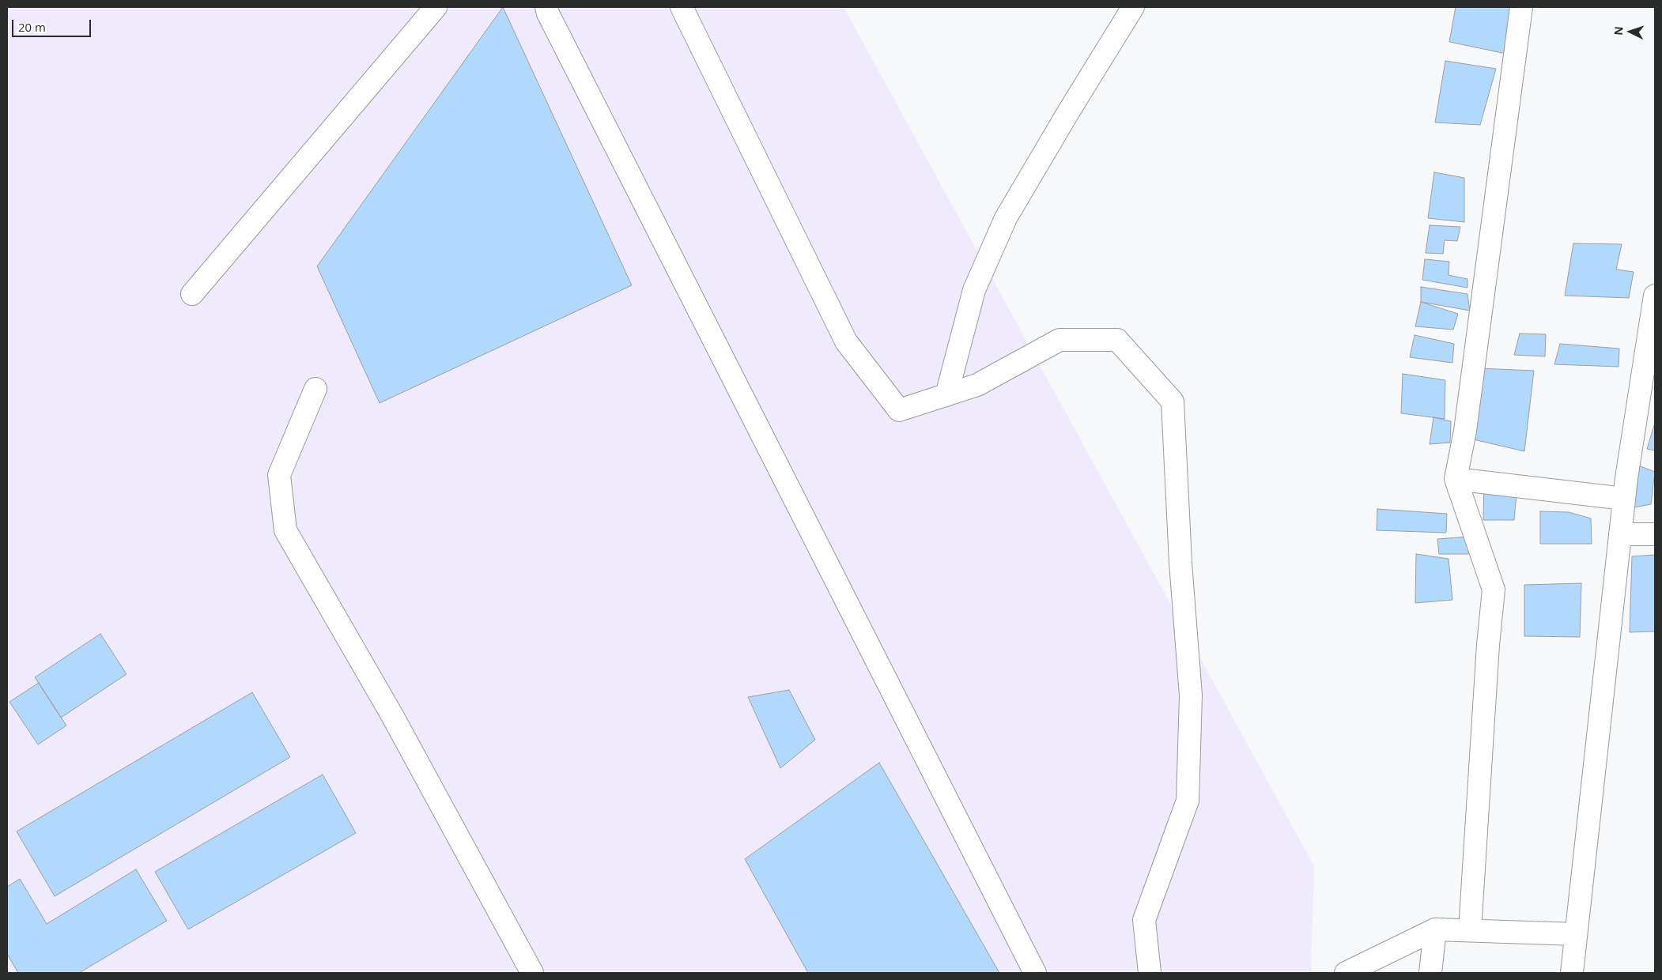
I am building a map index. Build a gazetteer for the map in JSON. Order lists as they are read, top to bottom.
{
  "scale_bar": "20 m",
  "north": "left"
}
